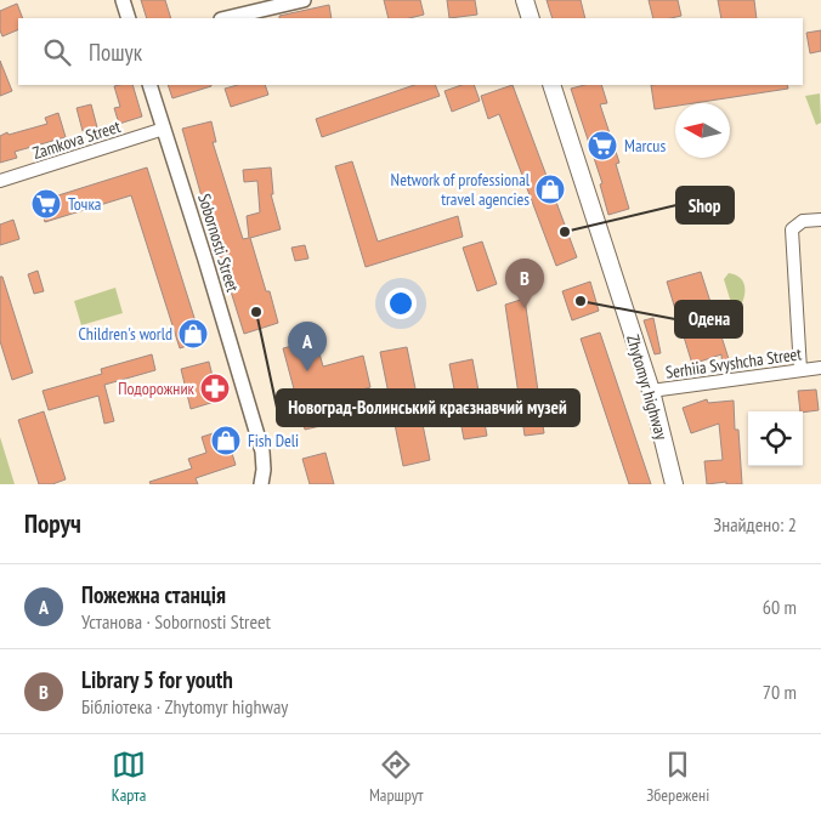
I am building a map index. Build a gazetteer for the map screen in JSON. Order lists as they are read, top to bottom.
{
  "streets": {
    "main road": ["Zhytomyr highway"],
    "street": ["Zamkova Street", "Sobornosti Street", "Serhiia Svyshcha Street"]
  },
  "crossings": [
    ["Zamkova Street", "Sobornosti Street"],
    ["Serhiia Svyshcha Street", "Zhytomyr highway"]
  ],
  "places": {
    "supermarket": ["Marcus", "Точка"],
    "shop": ["Network of professional travel agencies", "Children's world", "Fish Deli"],
    "other": ["Shop", "Одена", "Новоград-Волинський краєзнавчий музей"],
    "pharmacy": ["Подорожник"]
  },
  "north": "left",
  "page": {
    "search": "Пошук",
    "pins": ["B", "A"],
    "heading": ["Поруч", "Знайдено: 2"],
    "list": [
      {
        "mark": "A",
        "name": "Пожежна станція",
        "note": "Установа · Sobornosti Street",
        "value": "60 m"
      },
      {
        "mark": "B",
        "name": "Library 5 for youth",
        "note": "Бібліотека · Zhytomyr highway",
        "value": "70 m"
      }
    ],
    "nav": ["Карта", "Маршрут", "Збережені"]
  }
}
